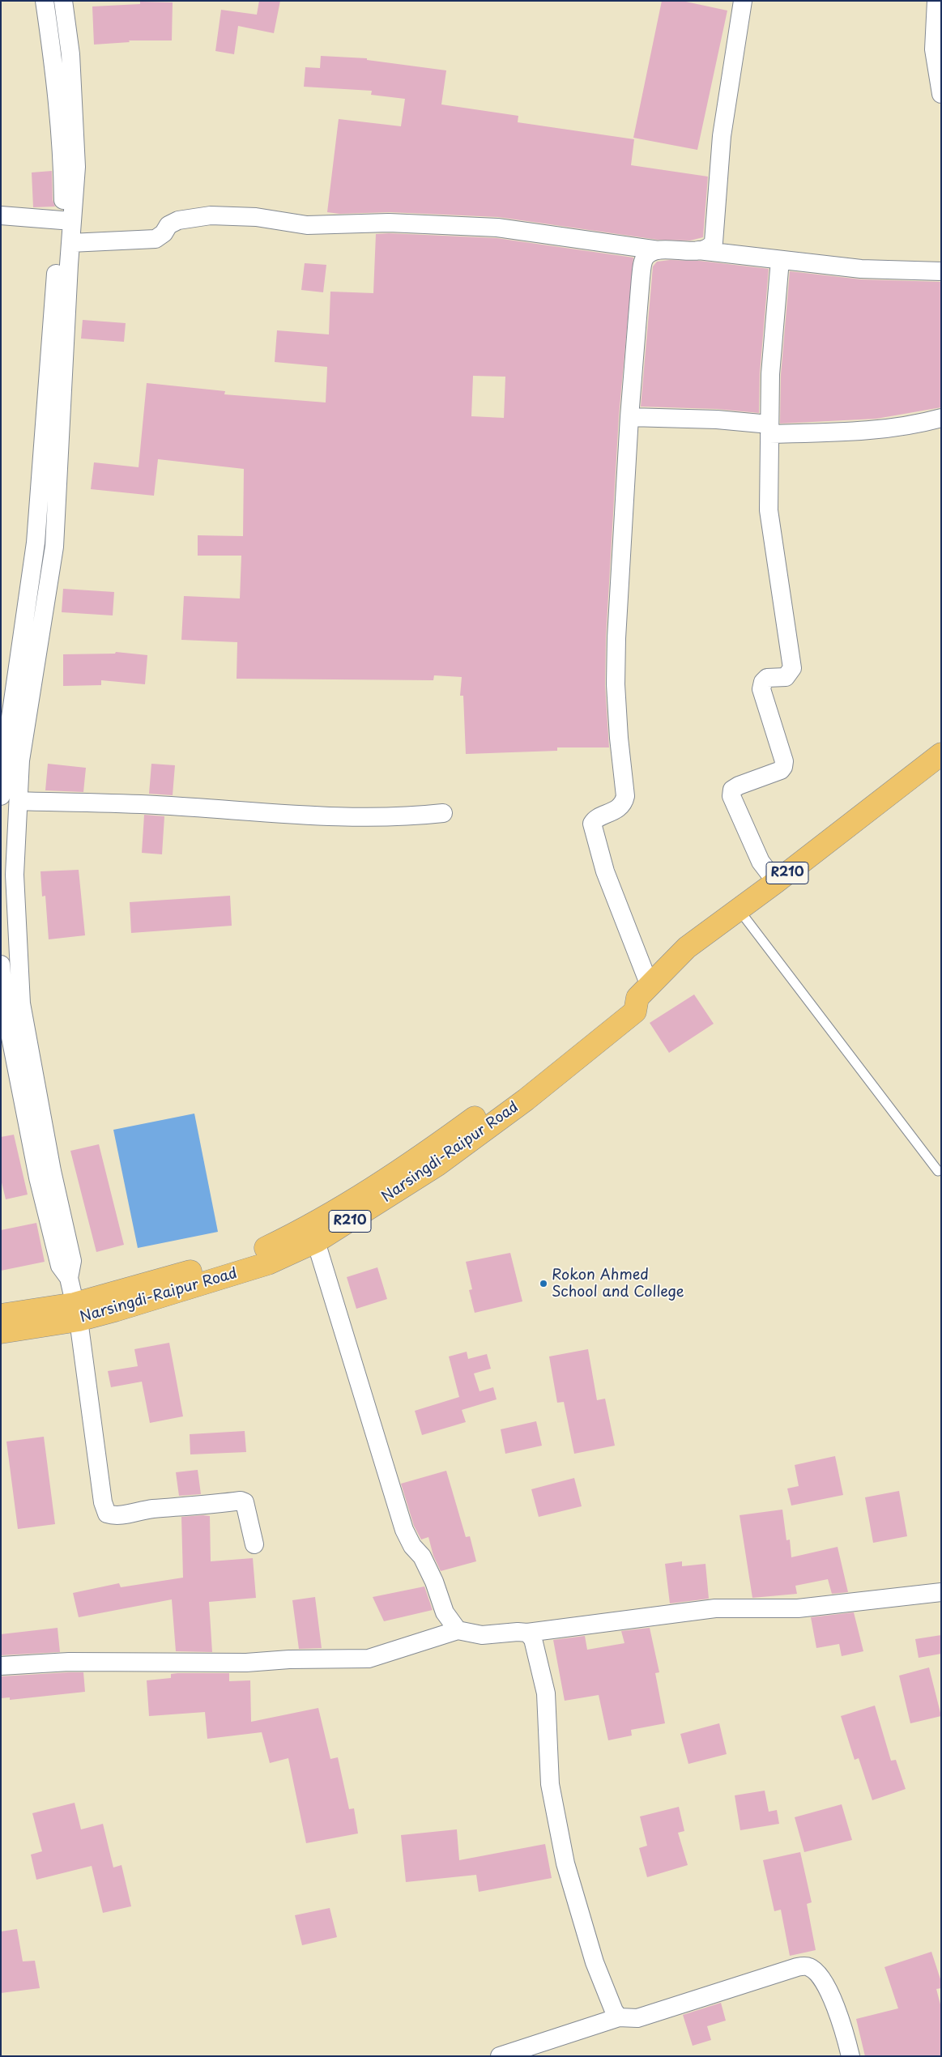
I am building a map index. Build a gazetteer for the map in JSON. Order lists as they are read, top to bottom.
{
  "streets": {
    "main road": ["R210", "Narsingdi-Raipur Road"]
  },
  "places": ["Rokon Ahmed School and College"]
}
